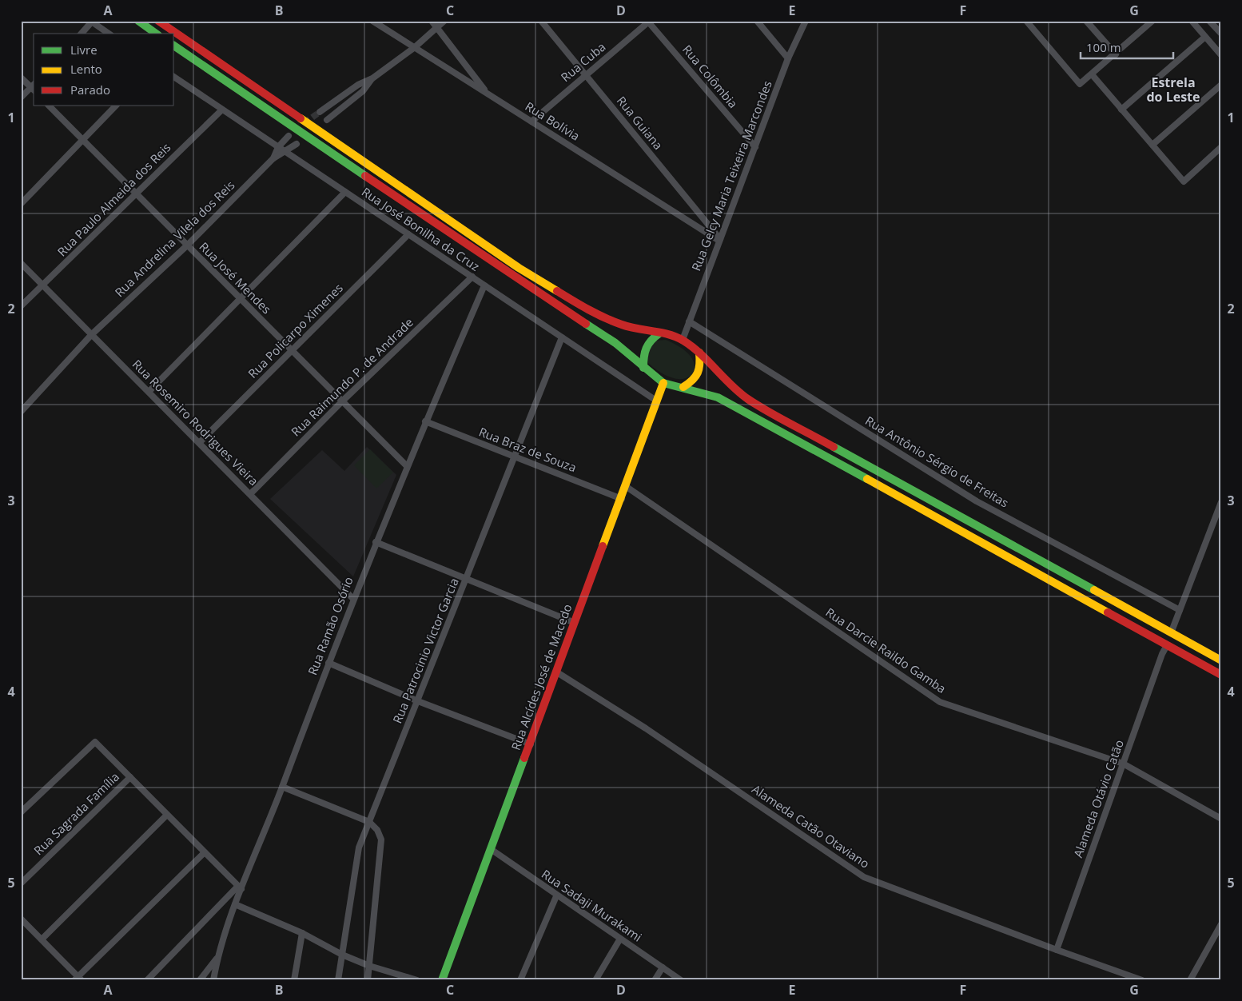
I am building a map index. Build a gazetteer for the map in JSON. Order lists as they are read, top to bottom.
{
  "streets": {
    "main road": ["Rua Alcídes José de Macedo"],
    "street": [
      "Rua Cuba",
      "Rua Colômbia",
      "Rua Bolívia",
      "Rua Guiana",
      "Rua Gelcy Maria Teixeira Marcondes",
      "Rua Paulo Almeida dos Reis",
      "Rua José Bonilha da Cruz",
      "Rua Andrelina Vilela dos Reis",
      "Rua José Mendes",
      "Rua Policarpo Ximenes",
      "Rua Raimundo P. de Andrade",
      "Rua Rosemiro Rodrigues Vieira",
      "Rua Braz de Souza",
      "Rua Antônio Sérgio de Freitas",
      "Rua Ramão Osório",
      "Rua Patrocinio Victor Garcia",
      "Rua Darcie Raildo Gamba",
      "Alameda Otávio Catão",
      "Rua Sagrada Família",
      "Alameda Catão Otaviano",
      "Rua Sadaji Murakami"
    ]
  },
  "crossings": [
    ["Rua Cuba", "Rua Colômbia"],
    ["Rua Cuba", "Rua Bolívia"],
    ["Rua Cuba", "Rua Guiana"],
    ["Rua Colômbia", "Rua Gelcy Maria Teixeira Marcondes"],
    ["Rua Bolívia", "Rua Guiana"],
    ["Rua Bolívia", "Rua Gelcy Maria Teixeira Marcondes"],
    ["Rua Guiana", "Rua Gelcy Maria Teixeira Marcondes"],
    ["Rua Gelcy Maria Teixeira Marcondes", "Rua Antônio Sérgio de Freitas"],
    ["Rua Gelcy Maria Teixeira Marcondes", "Rua Alcídes José de Macedo"],
    ["Rua Paulo Almeida dos Reis", "Rua José Bonilha da Cruz"],
    ["Rua Paulo Almeida dos Reis", "Rua José Mendes"],
    ["Rua Paulo Almeida dos Reis", "Rua Rosemiro Rodrigues Vieira"],
    ["Rua José Bonilha da Cruz", "Rua Policarpo Ximenes"],
    ["Rua José Bonilha da Cruz", "Rua Raimundo P. de Andrade"],
    ["Rua José Bonilha da Cruz", "Rua Ramão Osório"],
    ["Rua José Bonilha da Cruz", "Rua Patrocinio Victor Garcia"],
    ["Rua José Bonilha da Cruz", "Rua Alcídes José de Macedo"],
    ["Rua Andrelina Vilela dos Reis", "Rua José Mendes"],
    ["Rua Andrelina Vilela dos Reis", "Rua Rosemiro Rodrigues Vieira"],
    ["Rua José Mendes", "Rua Policarpo Ximenes"],
    ["Rua José Mendes", "Rua Raimundo P. de Andrade"],
    ["Rua José Mendes", "Rua Ramão Osório"],
    ["Rua Policarpo Ximenes", "Rua Rosemiro Rodrigues Vieira"],
    ["Rua Raimundo P. de Andrade", "Rua Rosemiro Rodrigues Vieira"],
    ["Rua Rosemiro Rodrigues Vieira", "Rua Ramão Osório"],
    ["Rua Braz de Souza", "Rua Ramão Osório"],
    ["Rua Braz de Souza", "Rua Patrocinio Victor Garcia"],
    ["Rua Braz de Souza", "Rua Alcídes José de Macedo"],
    ["Rua Darcie Raildo Gamba", "Rua Alcídes José de Macedo"],
    ["Rua Darcie Raildo Gamba", "Alameda Otávio Catão"],
    ["Rua Alcídes José de Macedo", "Alameda Catão Otaviano"],
    ["Rua Alcídes José de Macedo", "Rua Sadaji Murakami"],
    ["Alameda Otávio Catão", "Alameda Catão Otaviano"]
  ],
  "districts": ["Estrela do Leste"],
  "legend": ["Livre", "Lento", "Parado"],
  "scale_bar": "100 m",
  "grid": {
    "columns": [
      "A",
      "B",
      "C",
      "D",
      "E",
      "F",
      "G"
    ],
    "rows": [
      "1",
      "2",
      "3",
      "4",
      "5"
    ]
  }
}
